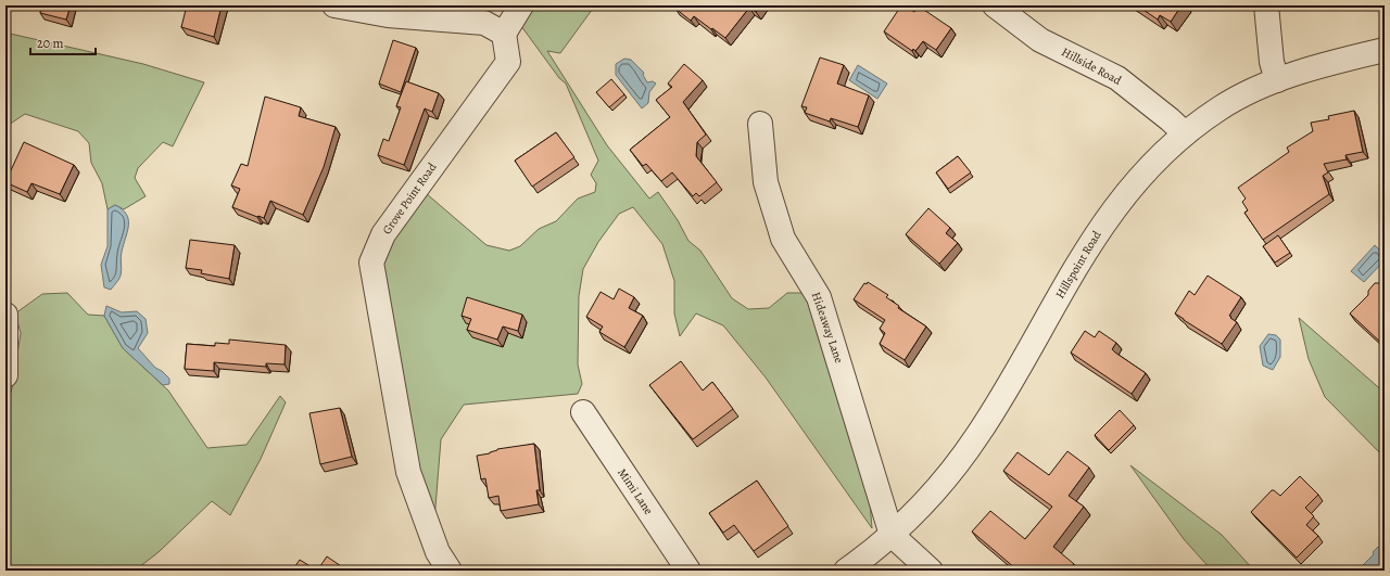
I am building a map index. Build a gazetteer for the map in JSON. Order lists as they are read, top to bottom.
{
  "streets": {
    "street": [
      "Hillside Road",
      "Grove Point Road",
      "Hillspoint Road",
      "Hideaway Lane",
      "Mimi Lane"
    ]
  },
  "crossings": [
    ["Hillside Road", "Hillspoint Road"],
    ["Hillspoint Road", "Hideaway Lane"]
  ],
  "scale_bar": "20 m"
}
